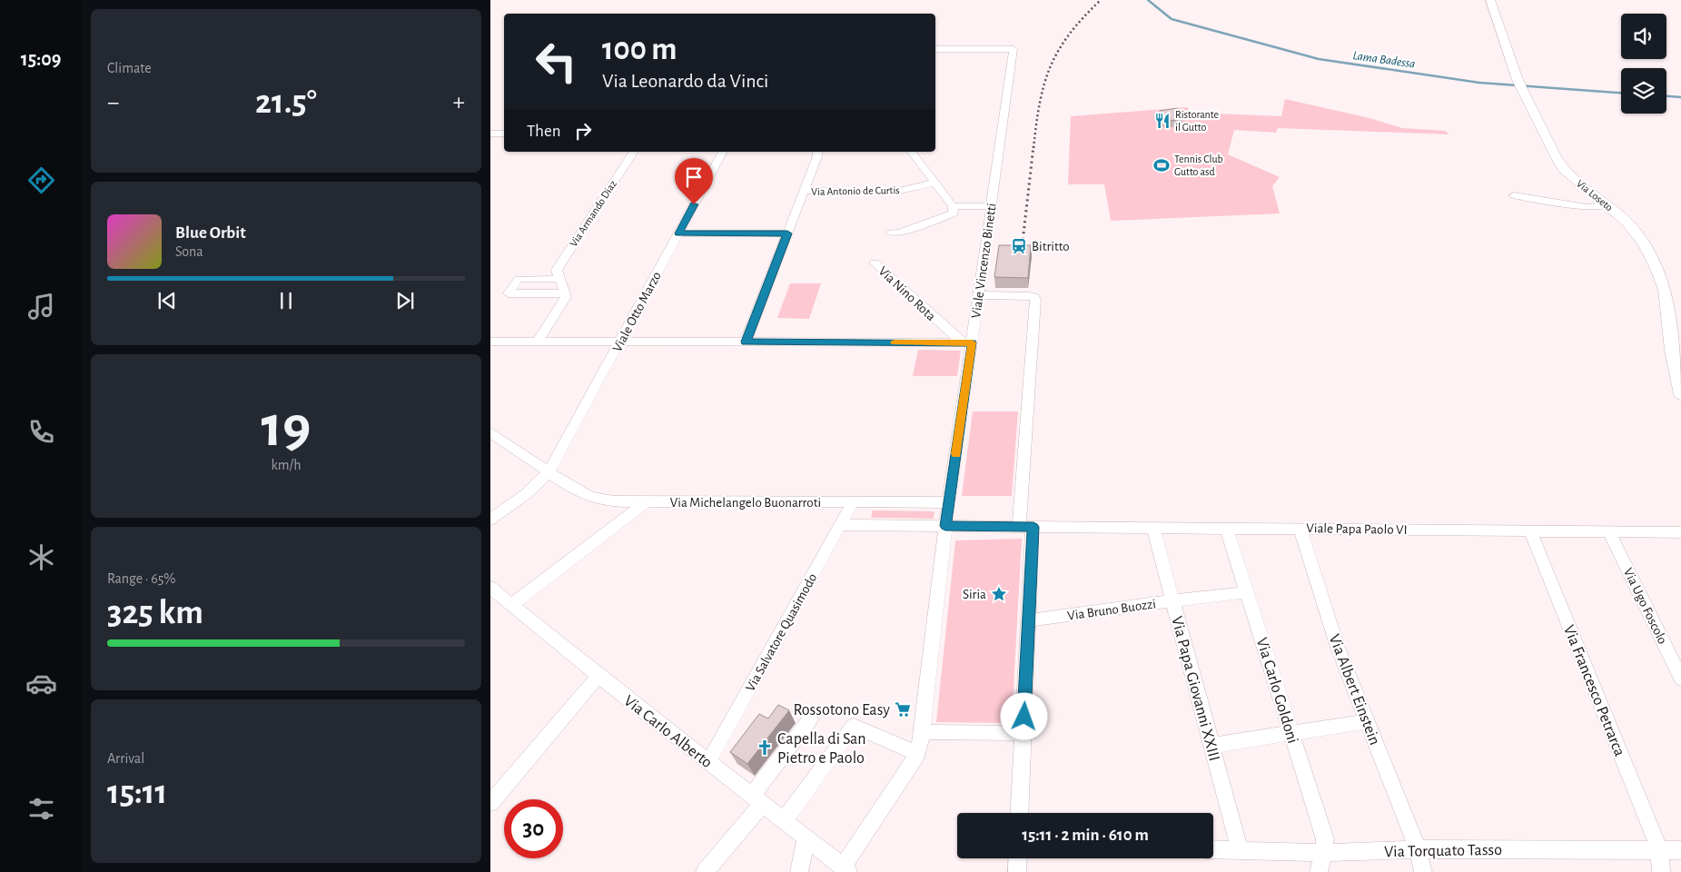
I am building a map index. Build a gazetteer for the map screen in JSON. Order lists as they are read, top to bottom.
{
  "streets": {
    "main road": ["Via Loseto"],
    "street": [
      "Via Antonio de Curtis",
      "Via Armando Diaz",
      "Viale Vincenzo Binetti",
      "Via Nino Rota",
      "Viale Otto Marzo",
      "Via Michelangelo Buonarroti",
      "Viale Papa Paolo VI",
      "Via Ugo Foscolo",
      "Via Bruno Buozzi",
      "Via Salvatore Quasimodo",
      "Via Papa Giovanni XXIII",
      "Via Albert Einstein",
      "Via Carlo Goldoni",
      "Via Francesco Petrarca",
      "Via Carlo Alberto",
      "Via Torquato Tasso"
    ]
  },
  "crossings": [
    ["Viale Vincenzo Binetti", "Via Nino Rota"],
    ["Viale Vincenzo Binetti", "Via Michelangelo Buonarroti"],
    ["Viale Vincenzo Binetti", "Viale Papa Paolo VI"],
    ["Viale Otto Marzo", "Via Michelangelo Buonarroti"],
    ["Via Michelangelo Buonarroti", "Via Salvatore Quasimodo"],
    ["Viale Papa Paolo VI", "Via Ugo Foscolo"],
    ["Viale Papa Paolo VI", "Via Salvatore Quasimodo"],
    ["Viale Papa Paolo VI", "Via Papa Giovanni XXIII"],
    ["Viale Papa Paolo VI", "Via Albert Einstein"],
    ["Viale Papa Paolo VI", "Via Carlo Goldoni"],
    ["Viale Papa Paolo VI", "Via Francesco Petrarca"],
    ["Via Bruno Buozzi", "Via Papa Giovanni XXIII"],
    ["Via Bruno Buozzi", "Via Carlo Goldoni"],
    ["Via Salvatore Quasimodo", "Via Carlo Alberto"],
    ["Via Papa Giovanni XXIII", "Via Torquato Tasso"],
    ["Via Albert Einstein", "Via Torquato Tasso"],
    ["Via Carlo Goldoni", "Via Torquato Tasso"],
    ["Via Francesco Petrarca", "Via Torquato Tasso"]
  ],
  "water": ["Lama Badessa"],
  "places": {
    "restaurant": ["Ristorante il Gutto"],
    "sports": ["Tennis Club Gutto asd"],
    "station": ["Bitritto"],
    "place": ["Siria"],
    "supermarket": ["Rossotono Easy"],
    "church": ["Capella di San Pietro e Paolo"]
  },
  "page": {
    "tabs": "15:09",
    "tile": [
      "Climate",
      ["19", "km/h"],
      ["Range · 65%", "325 km"],
      ["Arrival", "15:11"]
    ],
    "turn": ["100 m", "Via Leonardo da Vinci"],
    "heat": ["−", "21.5°", "+"],
    "then": "Then",
    "song": ["Blue Orbit", "Sona"],
    "limit": "30",
    "trip": "15:11 · 2 min · 610 m"
  }
}
